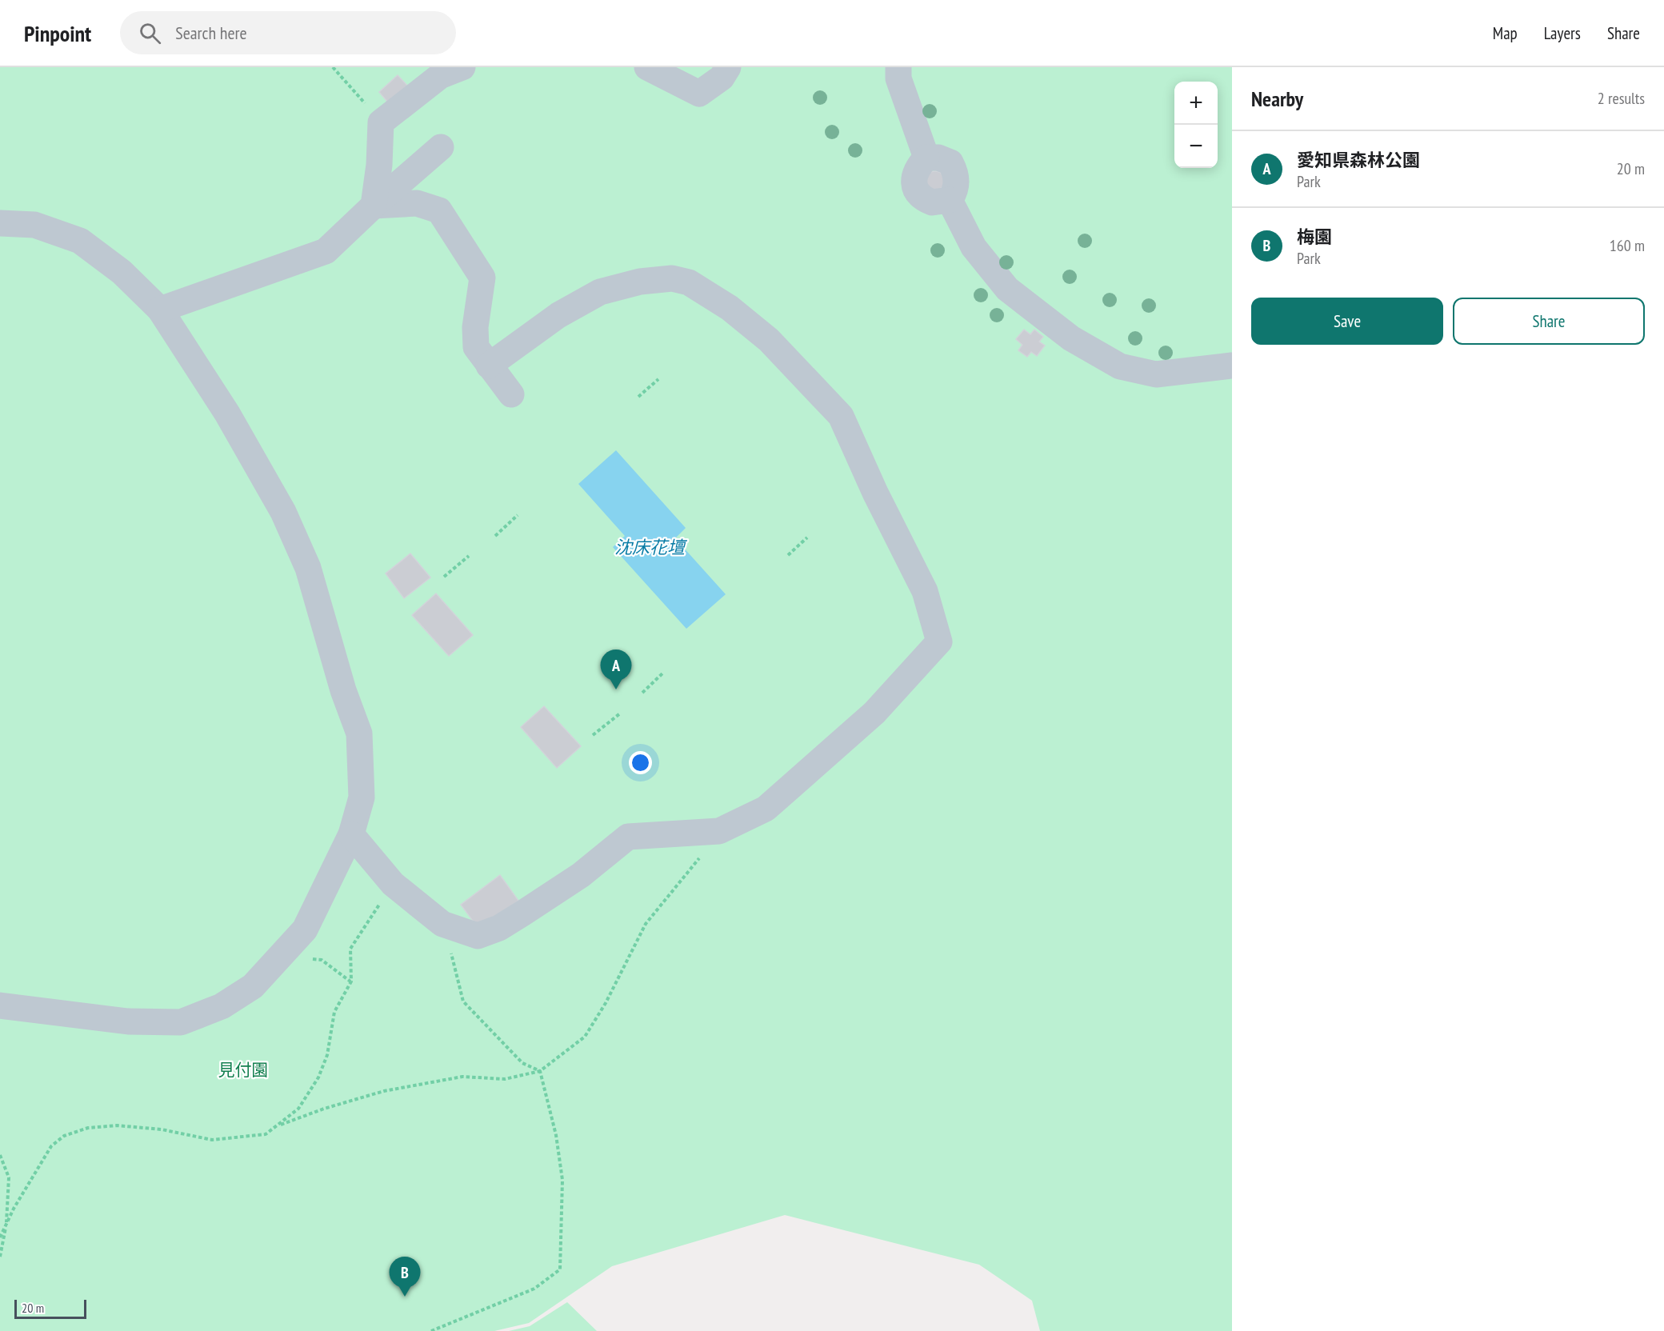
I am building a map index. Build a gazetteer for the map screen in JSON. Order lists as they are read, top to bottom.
{
  "water": ["沈床花壇"],
  "parks": ["見付園"],
  "scale_bar": "20 m",
  "page": {
    "header": "Pinpoint",
    "search": "Search here",
    "nav": ["Map", "Layers", "Share"],
    "heading": ["Nearby", "2 results"],
    "map_buttons": ["+", "−"],
    "list": [
      {
        "mark": "A",
        "name": "愛知県森林公園",
        "note": "Park",
        "value": "20 m"
      },
      {
        "mark": "B",
        "name": "梅園",
        "note": "Park",
        "value": "160 m"
      }
    ],
    "buttons": ["Save", "Share"],
    "pins": ["A", "B"],
    "scale": "20 m"
  }
}
